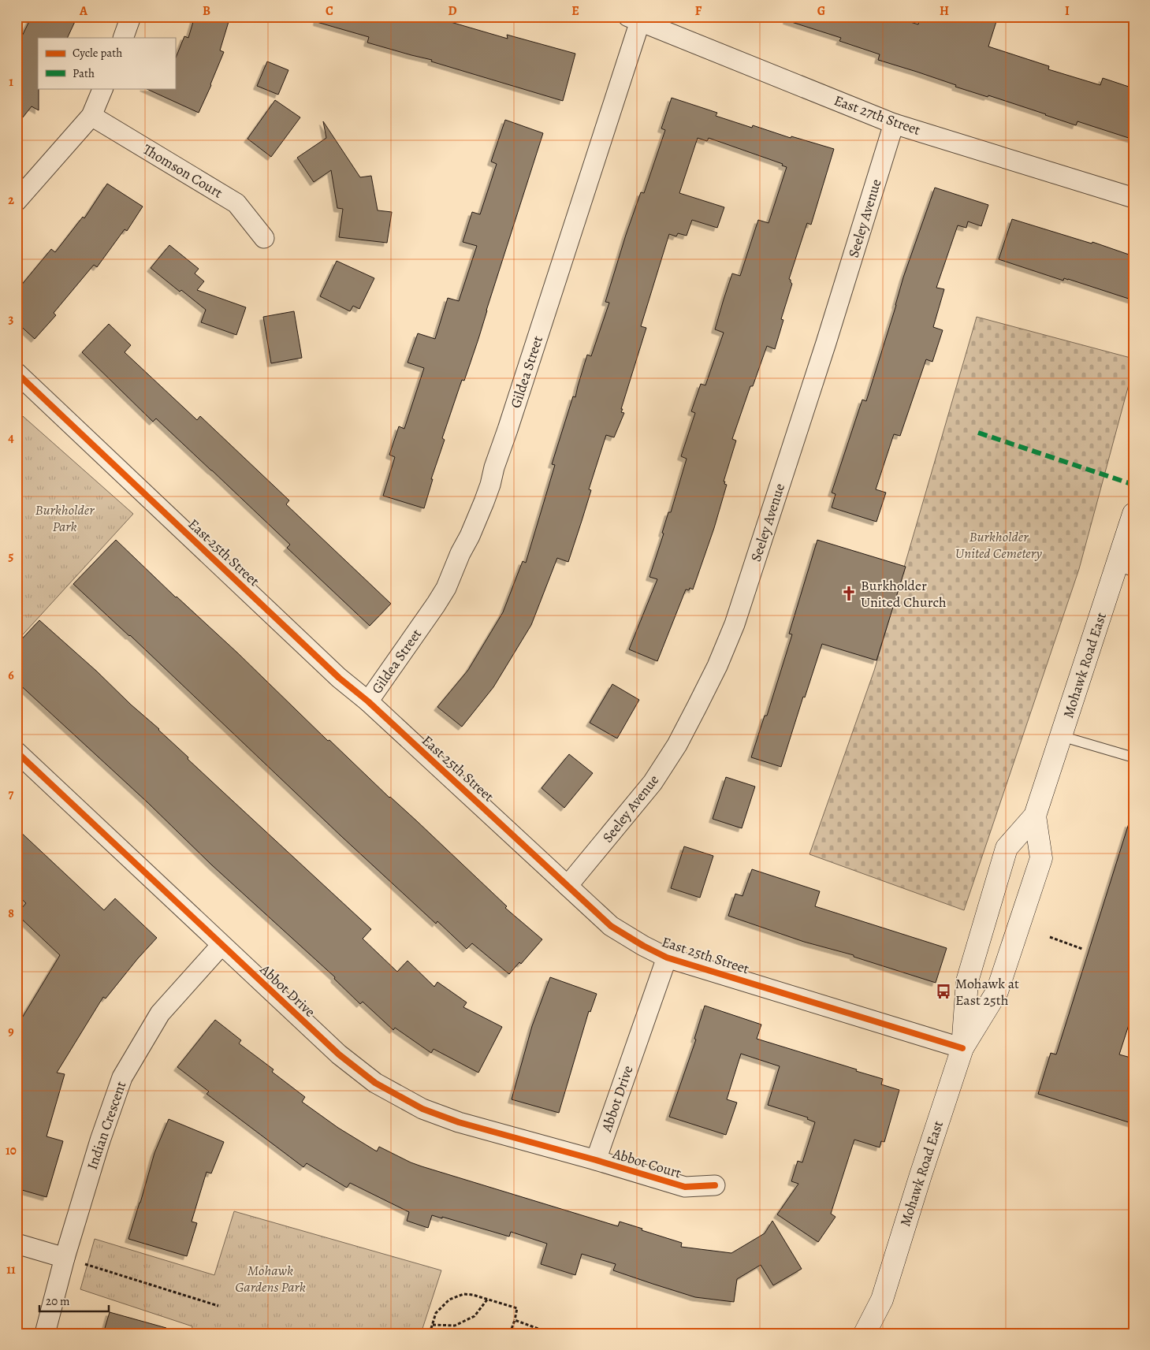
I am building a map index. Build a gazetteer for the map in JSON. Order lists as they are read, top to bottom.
{
  "streets": {
    "main road": ["Mohawk Road East"],
    "street": [
      "East 27th Street",
      "Thomson Court",
      "Seeley Avenue",
      "Gildea Street",
      "East 25th Street",
      "Abbot Drive",
      "Indian Crescent",
      "Abbot Court"
    ]
  },
  "crossings": [
    ["East 27th Street", "Seeley Avenue"],
    ["East 27th Street", "Gildea Street"],
    ["Seeley Avenue", "East 25th Street"],
    ["Gildea Street", "East 25th Street"],
    ["East 25th Street", "Mohawk Road East"],
    ["East 25th Street", "Abbot Drive"],
    ["Abbot Drive", "Indian Crescent"],
    ["Abbot Drive", "Abbot Court"]
  ],
  "parks": ["Burkholder Park", "Burkholder United Cemetery", "Mohawk Gardens Park"],
  "places": {
    "church": ["Burkholder United Church"],
    "bus stop": ["Mohawk at East 25th"]
  },
  "legend": ["Cycle path", "Path"],
  "scale_bar": "20 m",
  "grid": {
    "columns": [
      "A",
      "B",
      "C",
      "D",
      "E",
      "F",
      "G",
      "H",
      "I"
    ],
    "rows": [
      "1",
      "2",
      "3",
      "4",
      "5",
      "6",
      "7",
      "8",
      "9",
      "10",
      "11"
    ]
  }
}
